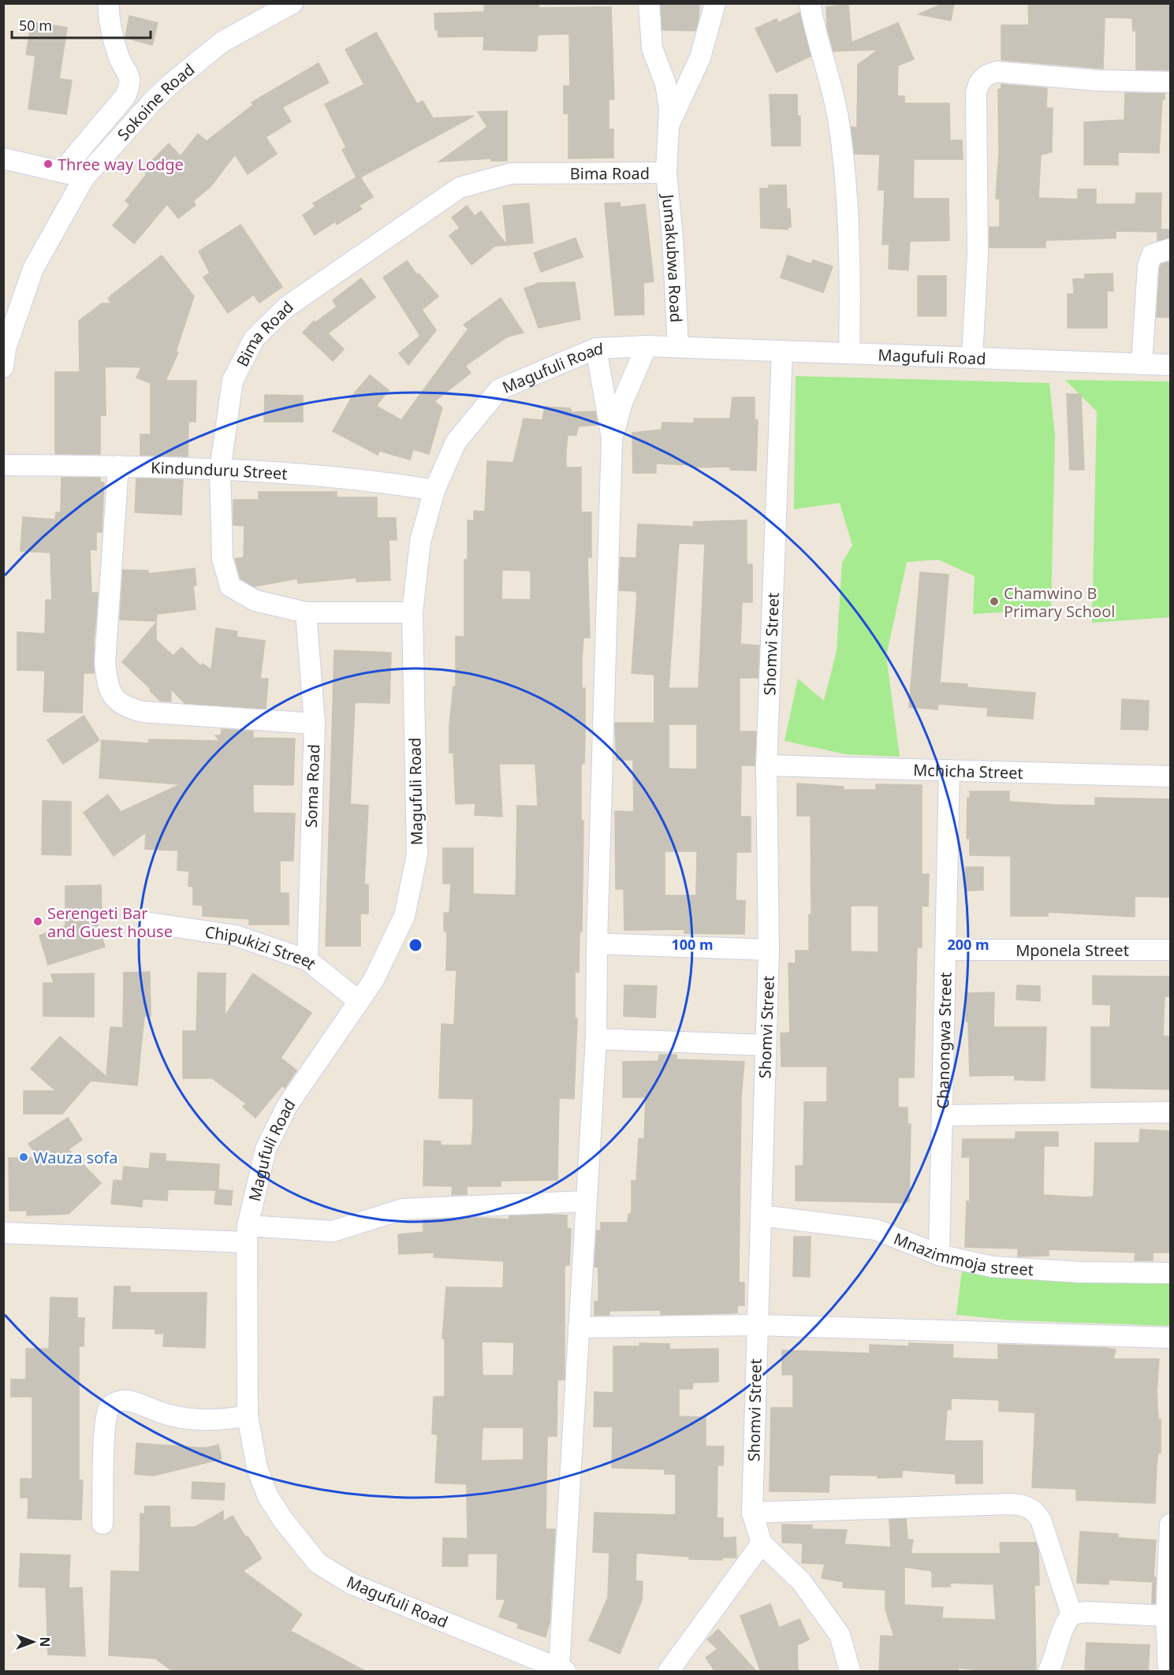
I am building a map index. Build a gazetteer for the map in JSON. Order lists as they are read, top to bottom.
{
  "streets": {
    "street": [
      "Sokoine Road",
      "Bima Road",
      "Jumakubwa Road",
      "Magufuli Road",
      "Kindunduru Street",
      "Shomvi Street",
      "Mchicha Street",
      "Soma Road",
      "Mponela Street",
      "Chipukizi Street",
      "Chanongwa Street",
      "Mnazimmoja street"
    ]
  },
  "crossings": [
    ["Bima Road", "Jumakubwa Road"],
    ["Bima Road", "Magufuli Road"],
    ["Bima Road", "Kindunduru Street"],
    ["Bima Road", "Soma Road"],
    ["Jumakubwa Road", "Magufuli Road"],
    ["Magufuli Road", "Kindunduru Street"],
    ["Magufuli Road", "Shomvi Street"],
    ["Magufuli Road", "Chipukizi Street"],
    ["Shomvi Street", "Mchicha Street"],
    ["Shomvi Street", "Mnazimmoja street"],
    ["Mchicha Street", "Chanongwa Street"],
    ["Soma Road", "Chipukizi Street"],
    ["Mponela Street", "Chanongwa Street"],
    ["Chanongwa Street", "Mnazimmoja street"]
  ],
  "places": [
    "Three way Lodge",
    "Chamwino B Primary School",
    "Serengeti Bar and Guest house",
    "Wauza sofa"
  ],
  "scale_bar": "50 m",
  "north": "right",
  "rings": ["100 m", "200 m"]
}
